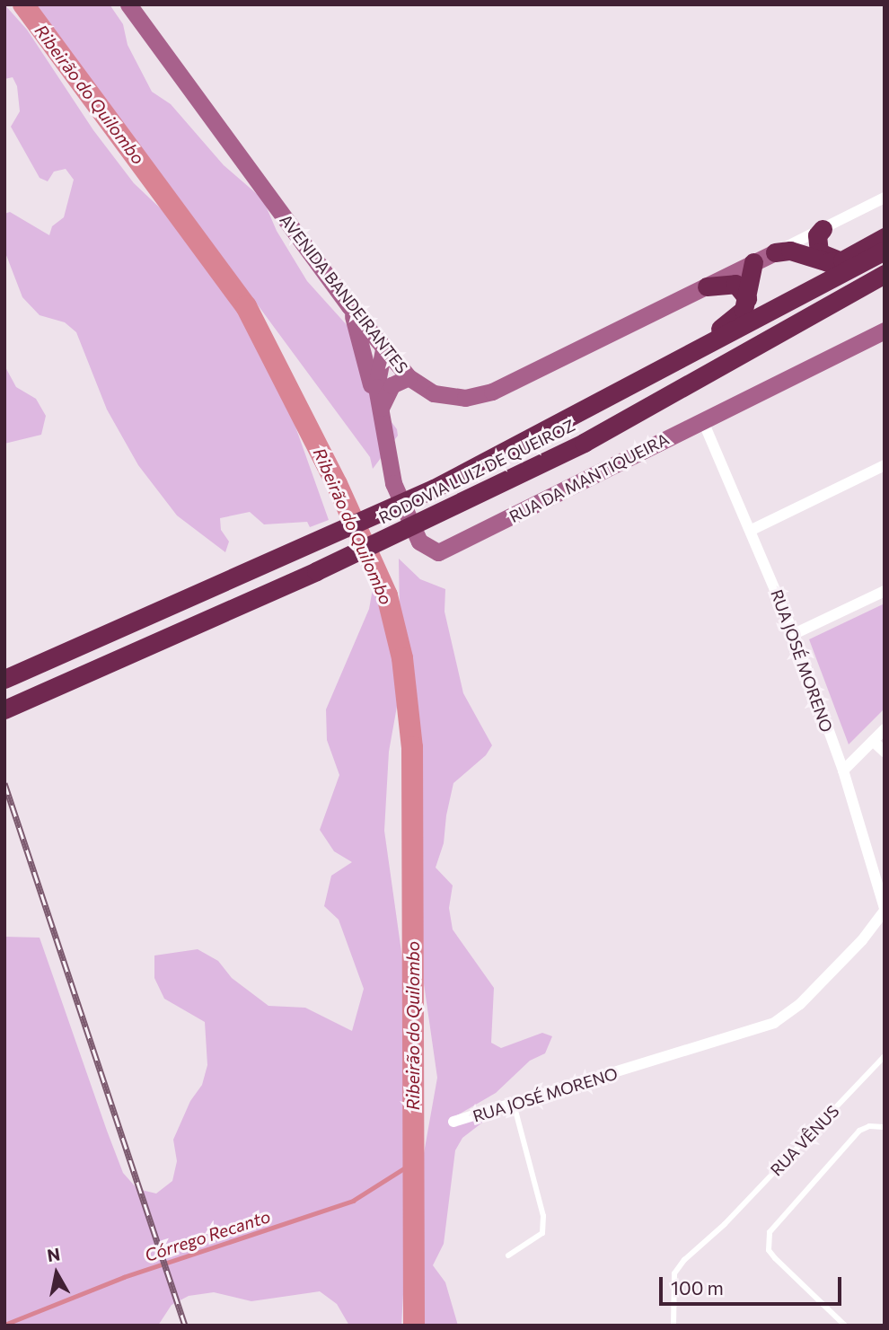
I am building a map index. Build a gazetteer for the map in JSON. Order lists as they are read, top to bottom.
{
  "streets": {
    "highway": ["RODOVIA LUIZ DE QUEIROZ"],
    "main road": ["AVENIDA BANDEIRANTES", "RUA DA MANTIQUEIRA"],
    "street": ["RUA JOSÉ MORENO"],
    "lane": ["RUA VÊNUS"]
  },
  "crossings": [
    ["AVENIDA BANDEIRANTES", "RUA DA MANTIQUEIRA"],
    ["RUA DA MANTIQUEIRA", "RUA JOSÉ MORENO"]
  ],
  "water": ["Ribeirão do Quilombo", "Córrego Recanto"],
  "scale_bar": "100 m",
  "north": "top"
}
